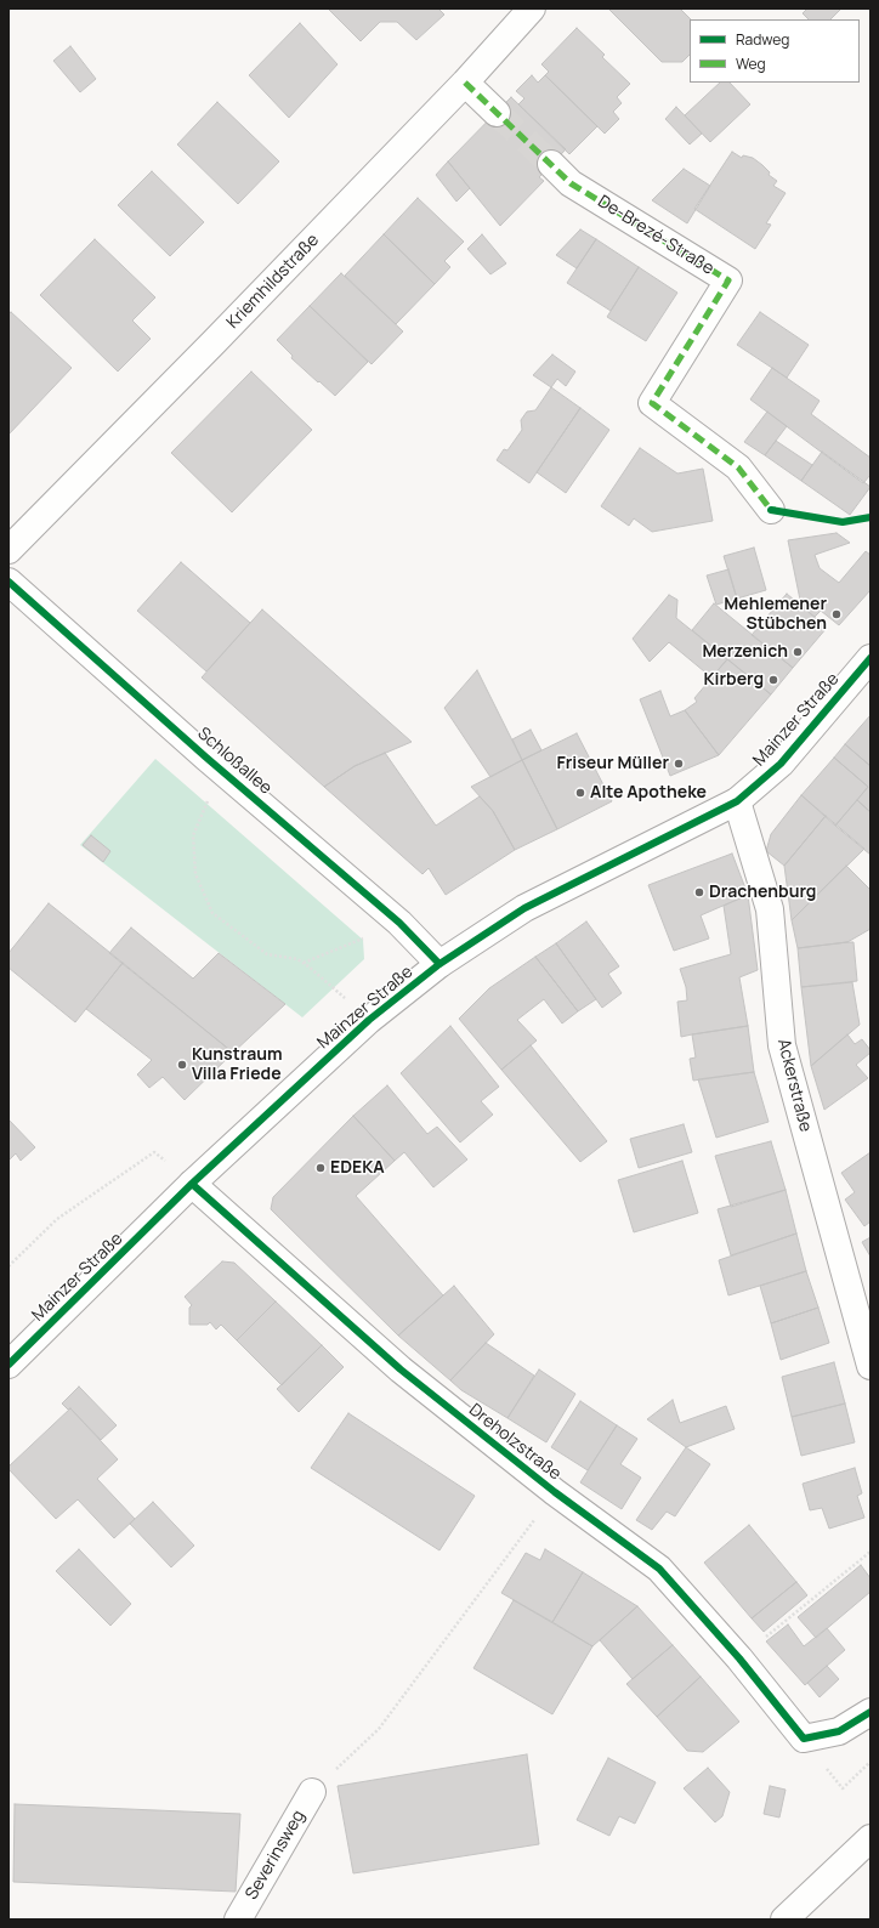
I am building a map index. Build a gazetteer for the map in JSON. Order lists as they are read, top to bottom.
{
  "streets": {
    "street": [
      "De-Brezé-Straße",
      "Kriemhildstraße",
      "Mainzer Straße",
      "Schloßallee",
      "Ackerstraße",
      "Dreholzstraße",
      "Severinsweg"
    ]
  },
  "crossings": [
    ["Mainzer Straße", "Schloßallee"],
    ["Mainzer Straße", "Ackerstraße"],
    ["Mainzer Straße", "Dreholzstraße"]
  ],
  "places": [
    "Mehlemener Stübchen",
    "Merzenich",
    "Kirberg",
    "Friseur Müller",
    "Alte Apotheke",
    "Drachenburg",
    "Kunstraum Villa Friede",
    "EDEKA"
  ],
  "legend": ["Radweg", "Weg"]
}
